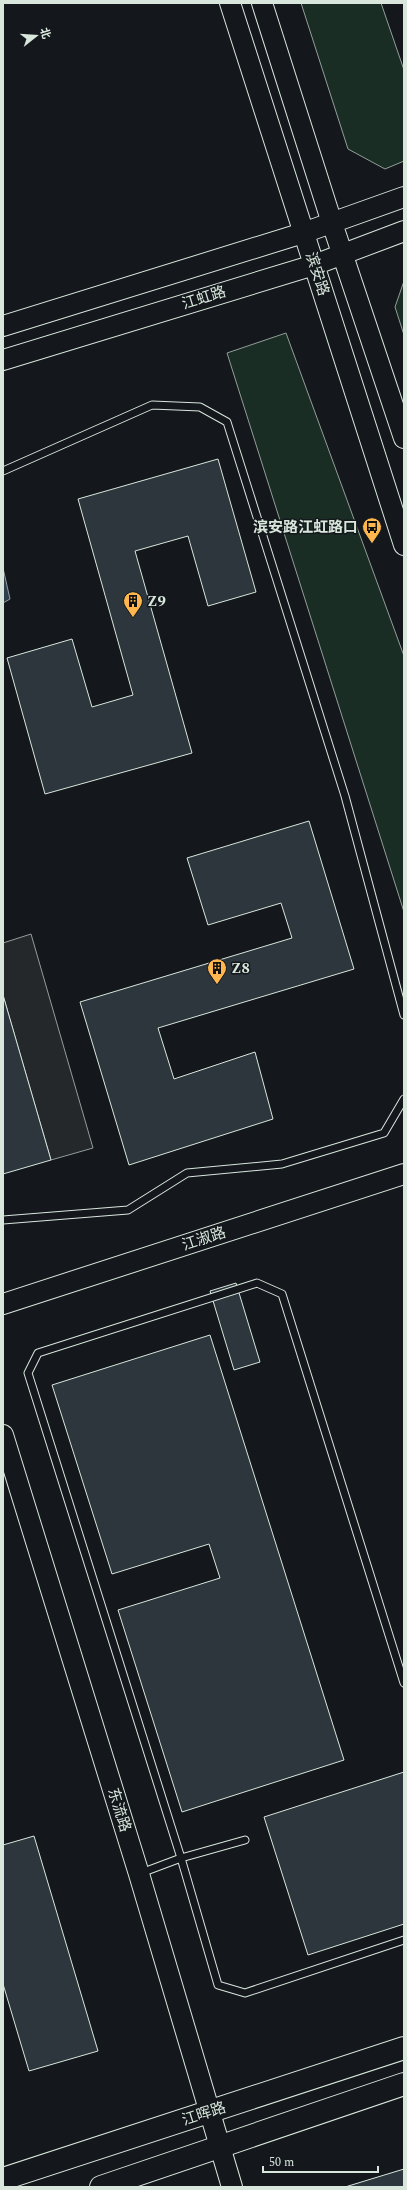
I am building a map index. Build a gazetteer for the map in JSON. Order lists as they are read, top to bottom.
{
  "streets": {
    "main road": [
      "滨安路",
      "江虹路",
      "江淑路",
      "东流路",
      "江晖路"
    ]
  },
  "crossings": [
    ["滨安路", "江虹路"],
    ["东流路", "江晖路"]
  ],
  "places": {
    "bus stop": ["滨安路江虹路口"],
    "building": ["Z9", "Z8"]
  },
  "scale_bar": "50 m",
  "north": "right"
}
